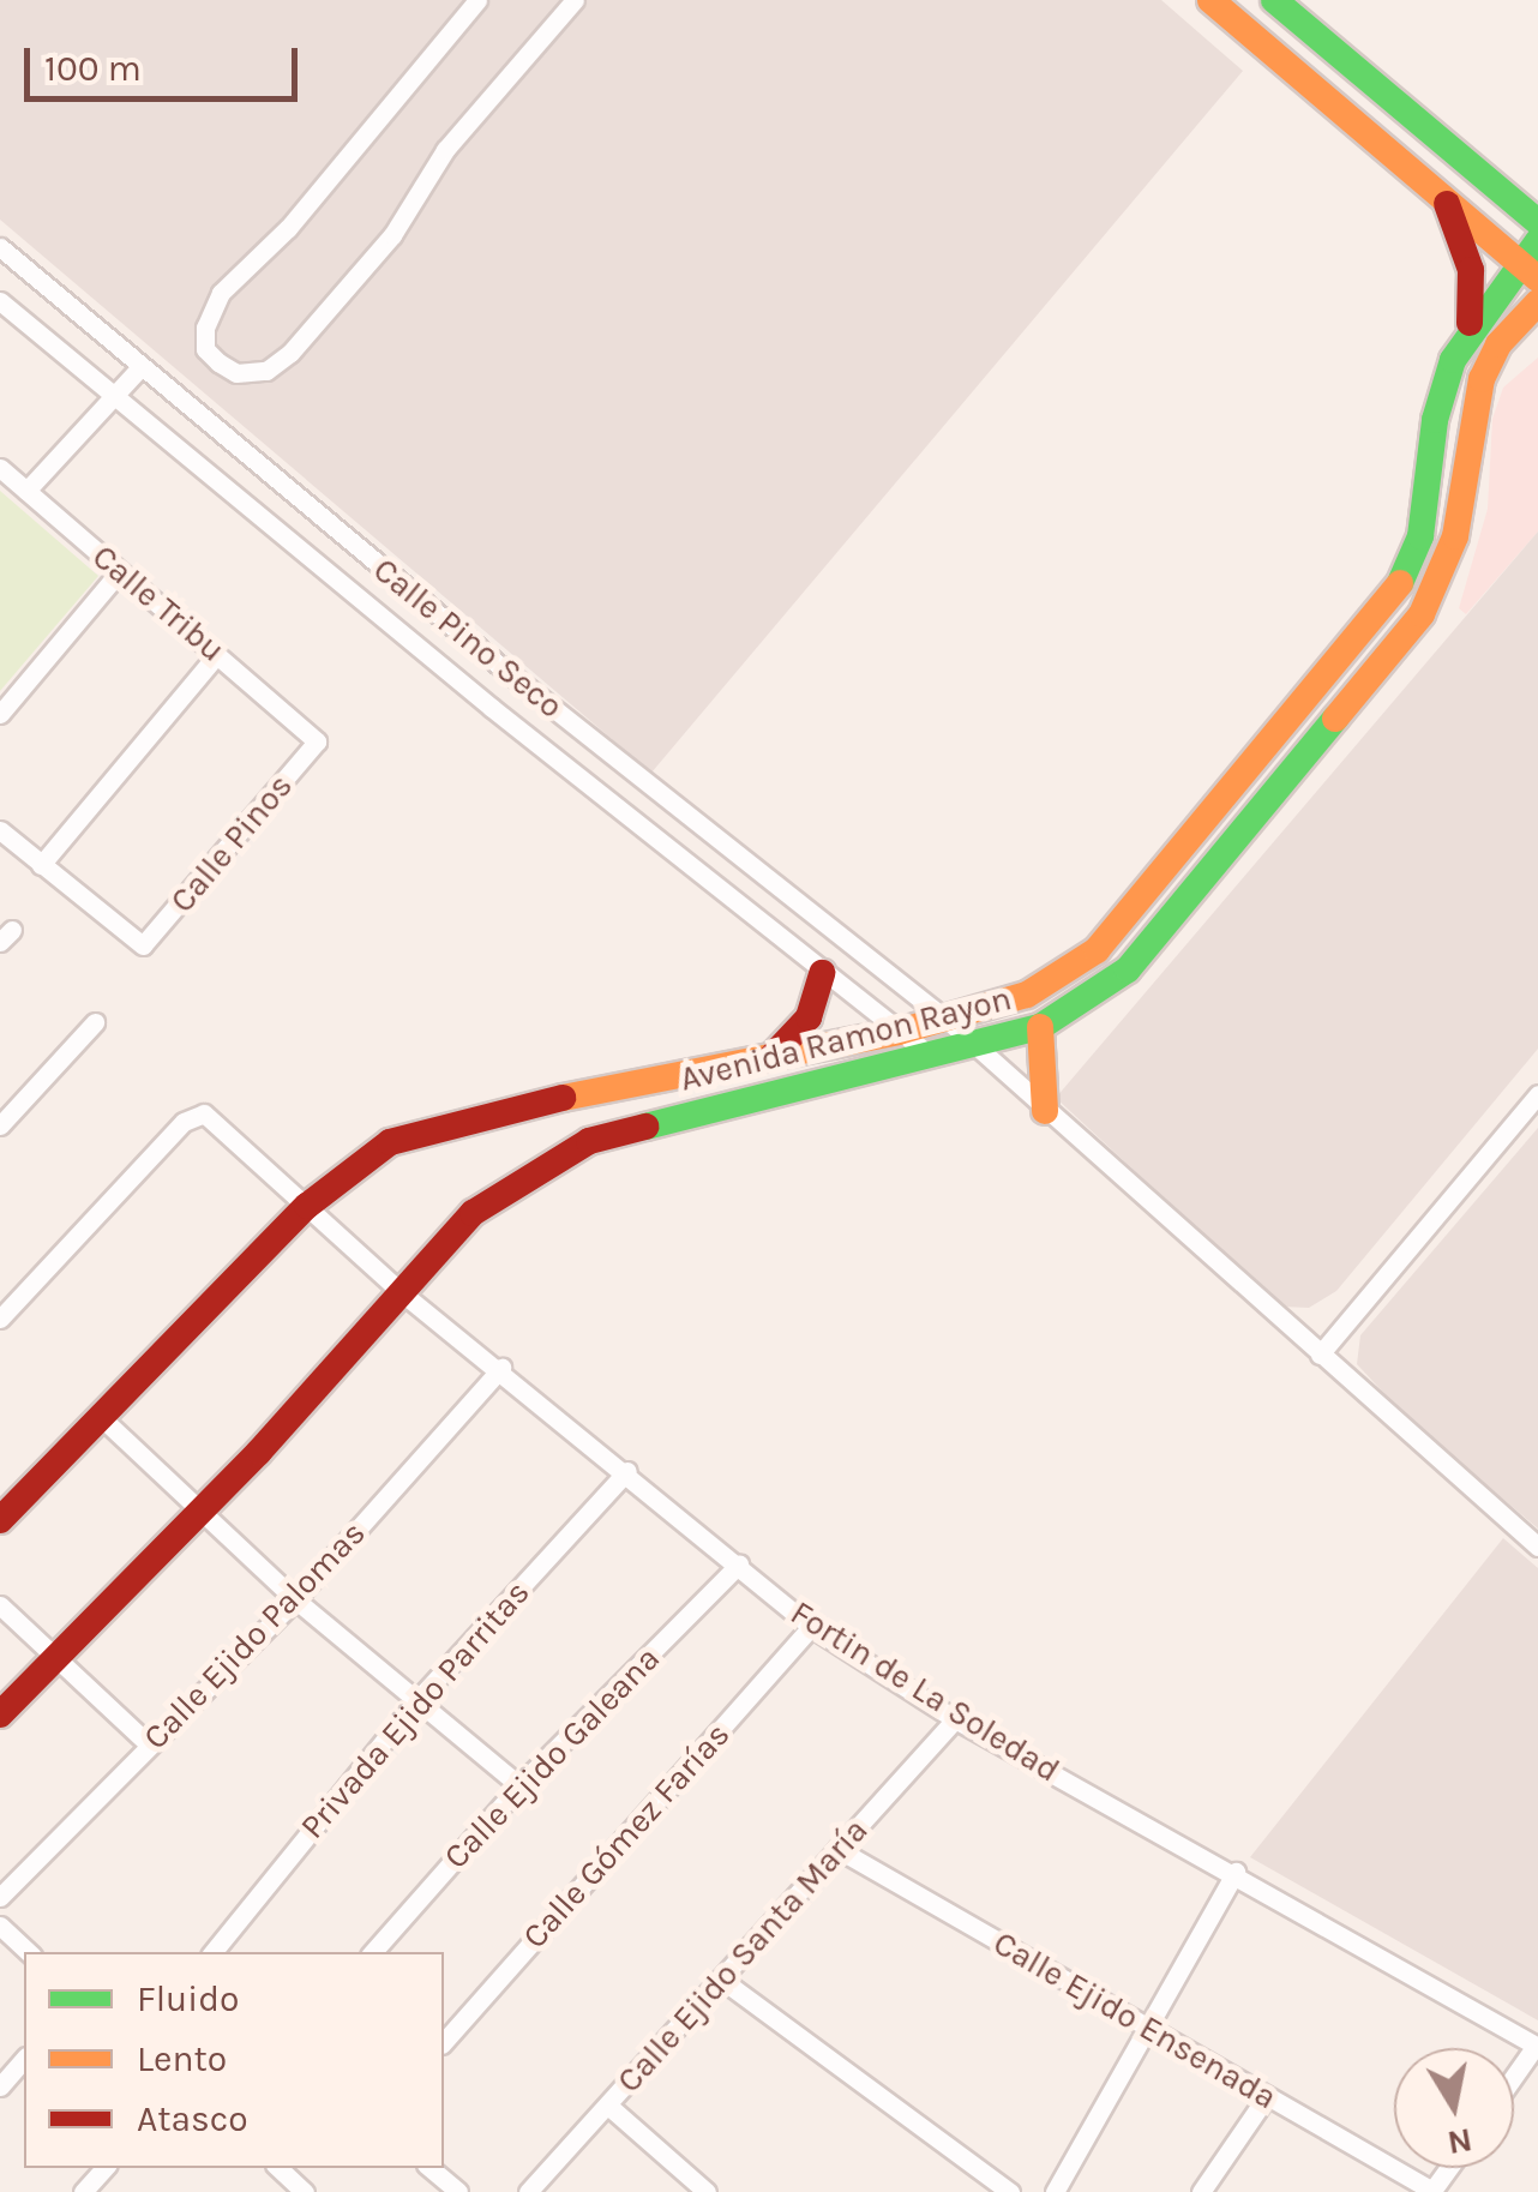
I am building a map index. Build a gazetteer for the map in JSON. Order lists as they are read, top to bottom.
{
  "streets": {
    "main road": ["Avenida Ramon Rayon"],
    "street": [
      "Calle Tribu",
      "Calle Pino Seco",
      "Calle Pinos",
      "Calle Ejido Palomas",
      "Fortin de La Soledad",
      "Privada Ejido Parritas",
      "Calle Ejido Galeana",
      "Calle Gómez Farías",
      "Calle Ejido Santa María",
      "Calle Ejido Ensenada"
    ]
  },
  "crossings": [
    ["Calle Tribu", "Calle Pinos"],
    ["Calle Pino Seco", "Avenida Ramon Rayon"],
    ["Avenida Ramon Rayon", "Fortin de La Soledad"],
    ["Calle Ejido Palomas", "Fortin de La Soledad"],
    ["Fortin de La Soledad", "Privada Ejido Parritas"],
    ["Fortin de La Soledad", "Calle Ejido Galeana"],
    ["Fortin de La Soledad", "Calle Gómez Farías"],
    ["Fortin de La Soledad", "Calle Ejido Santa María"],
    ["Calle Ejido Santa María", "Calle Ejido Ensenada"]
  ],
  "legend": ["Fluido", "Lento", "Atasco"],
  "scale_bar": "100 m",
  "north": "bottom"
}
